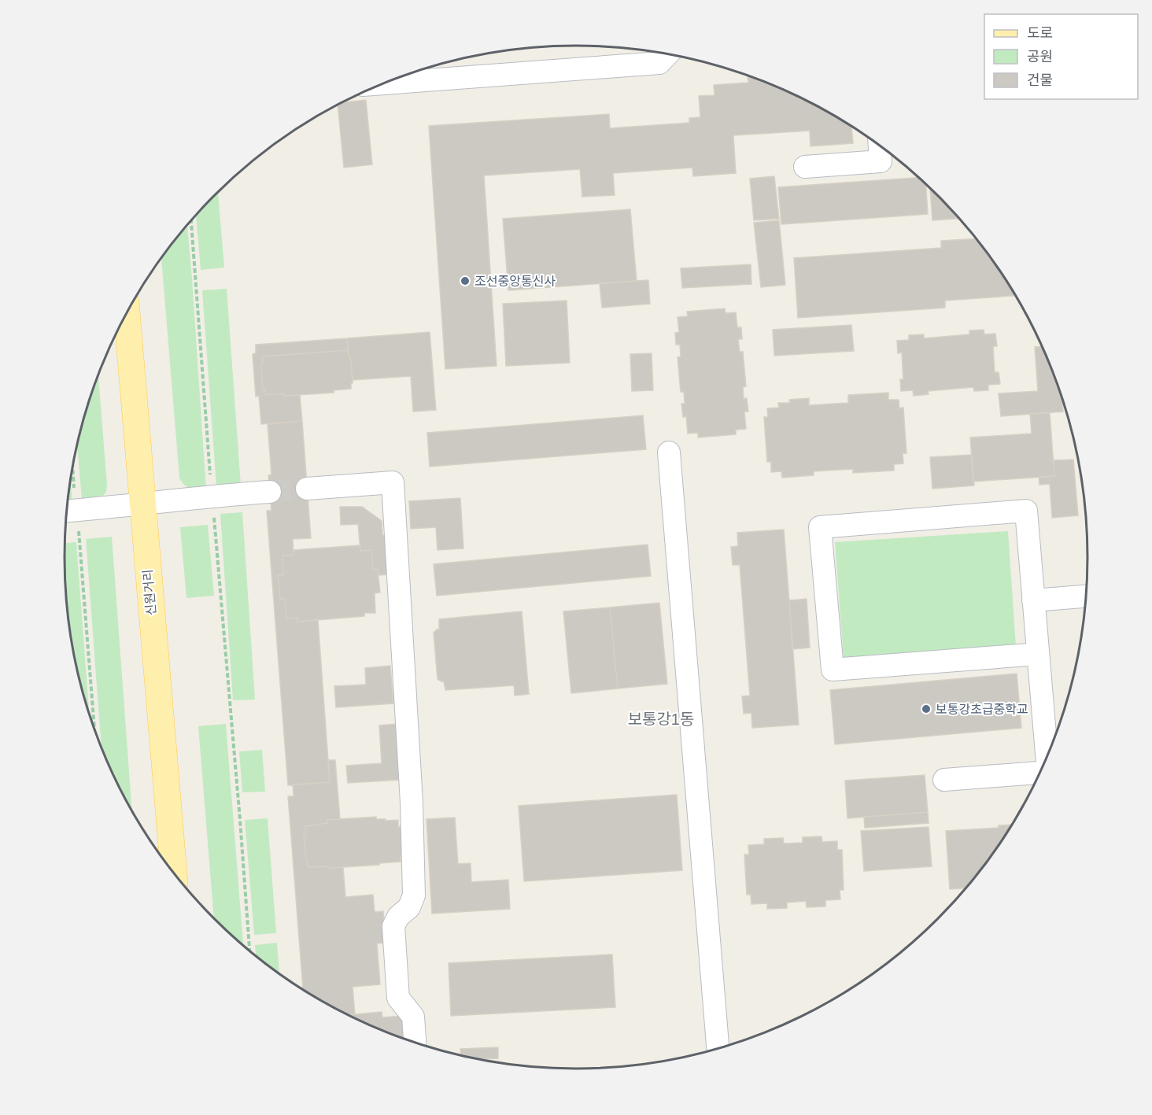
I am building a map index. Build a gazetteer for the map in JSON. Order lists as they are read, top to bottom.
{
  "streets": {
    "main road": ["신원거리"]
  },
  "districts": ["보통강1동"],
  "places": ["조선중앙통신사", "보통강초급중학교"],
  "legend": ["도로", "공원", "건물"]
}
